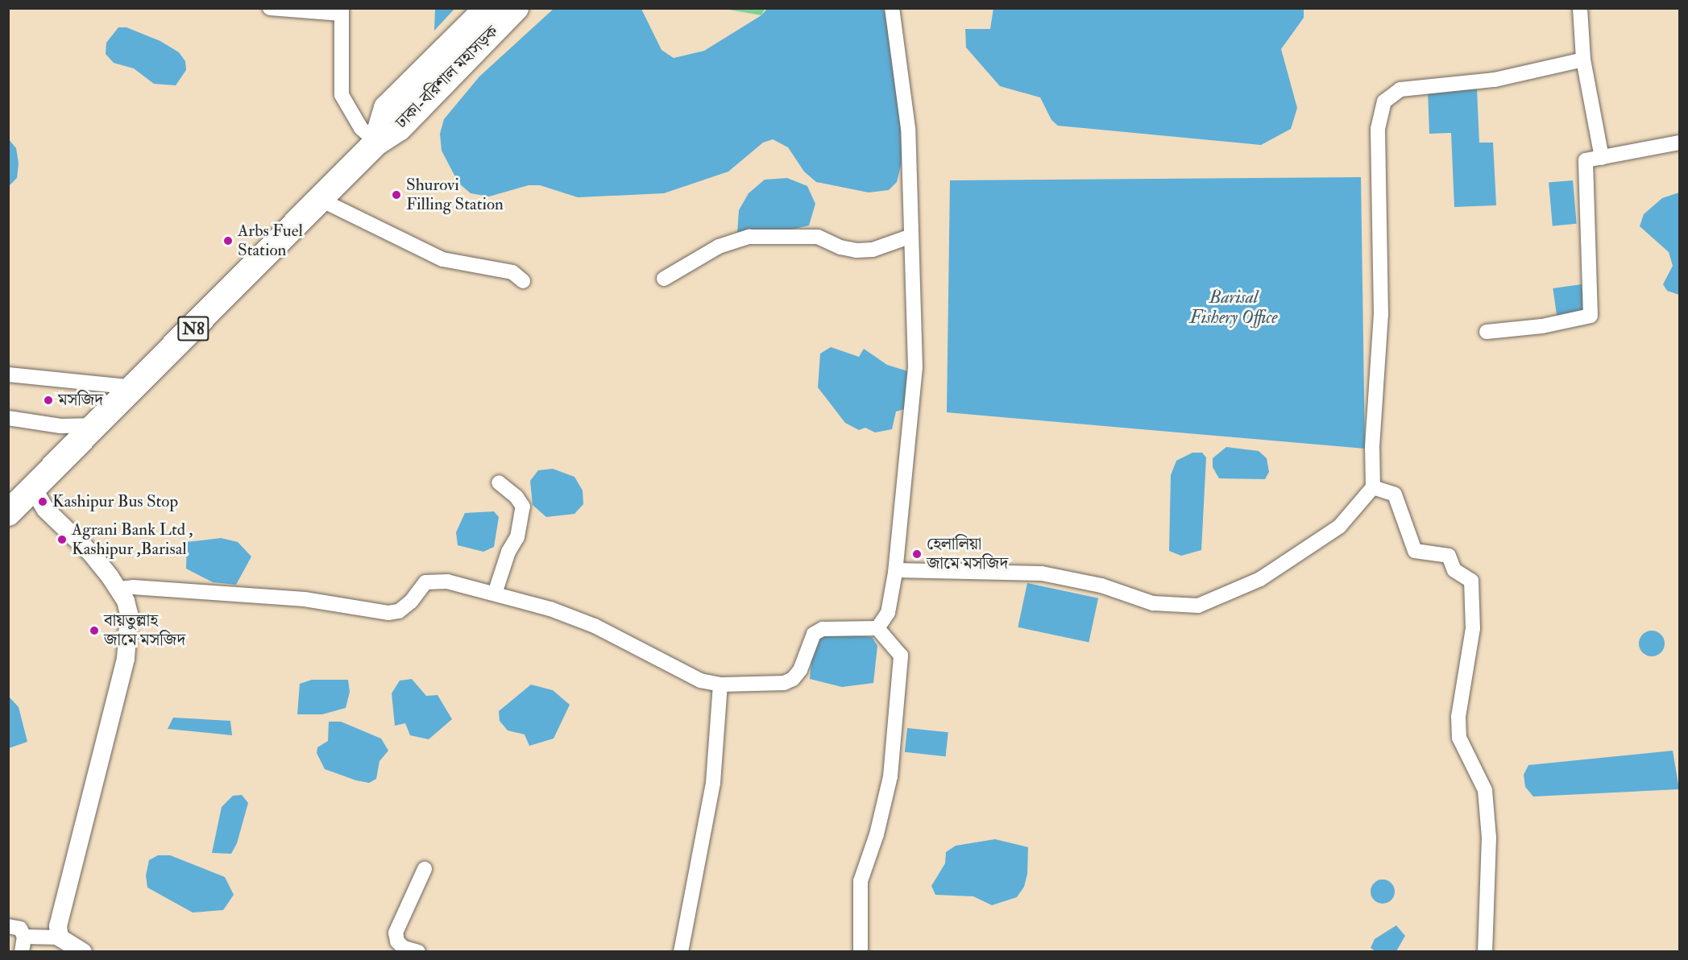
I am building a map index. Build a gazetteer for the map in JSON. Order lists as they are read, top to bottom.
{
  "streets": {
    "highway": ["ঢাকা-বরিশাল মহাসড়ক", "N8"]
  },
  "water": ["Barisal Fishery Office"],
  "places": [
    "Shurovi Filling Station",
    "Arbs Fuel Station",
    "মসজিদ",
    "Kashipur Bus Stop",
    "Agrani Bank Ltd , Kashipur ,Barisal",
    "হেলালিয়া জামে মসজিদ",
    "বায়তুল্লাহ জামে মসজিদ"
  ]
}
